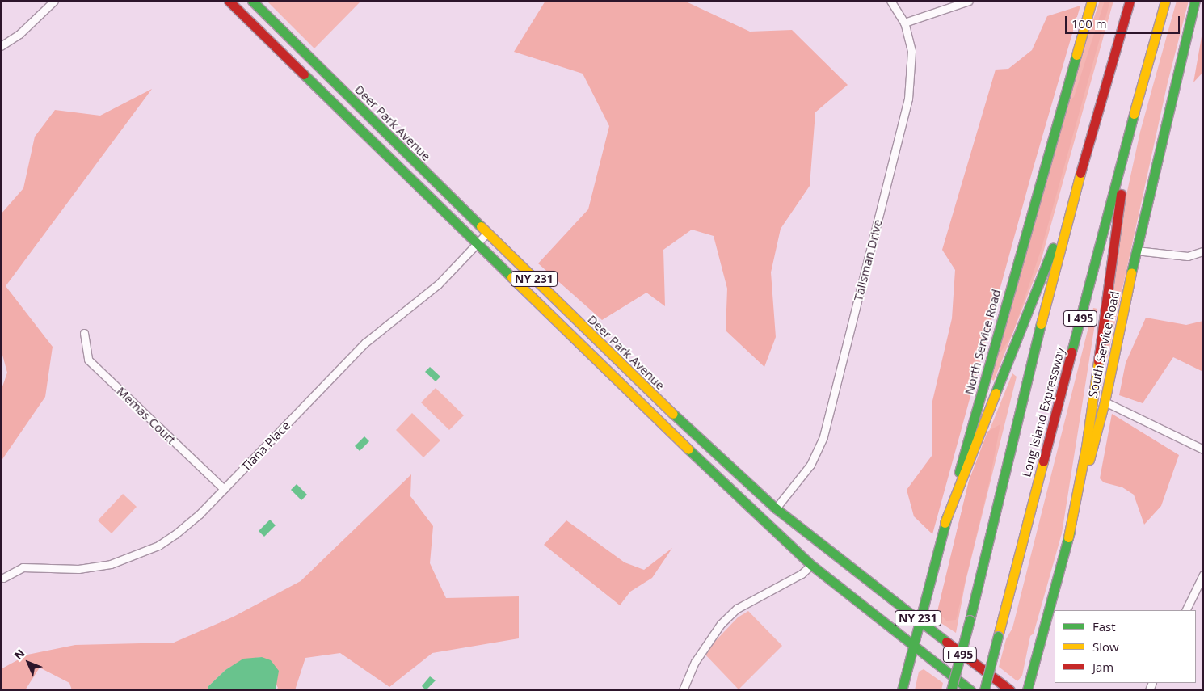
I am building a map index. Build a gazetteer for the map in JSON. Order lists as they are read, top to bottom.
{
  "streets": {
    "main road": [
      "Deer Park Avenue",
      "NY 231",
      "I 495",
      "North Service Road",
      "South Service Road",
      "Long Island Expressway"
    ],
    "street": ["Talisman Drive", "Memas Court", "Tiana Place"]
  },
  "crossings": [
    ["Deer Park Avenue", "Talisman Drive"],
    ["Deer Park Avenue", "North Service Road"],
    ["Deer Park Avenue", "Tiana Place"],
    ["NY 231", "North Service Road"],
    ["NY 231", "Tiana Place"],
    ["Memas Court", "Tiana Place"]
  ],
  "legend": ["Fast", "Slow", "Jam"],
  "scale_bar": "100 m",
  "north": "top left"
}
